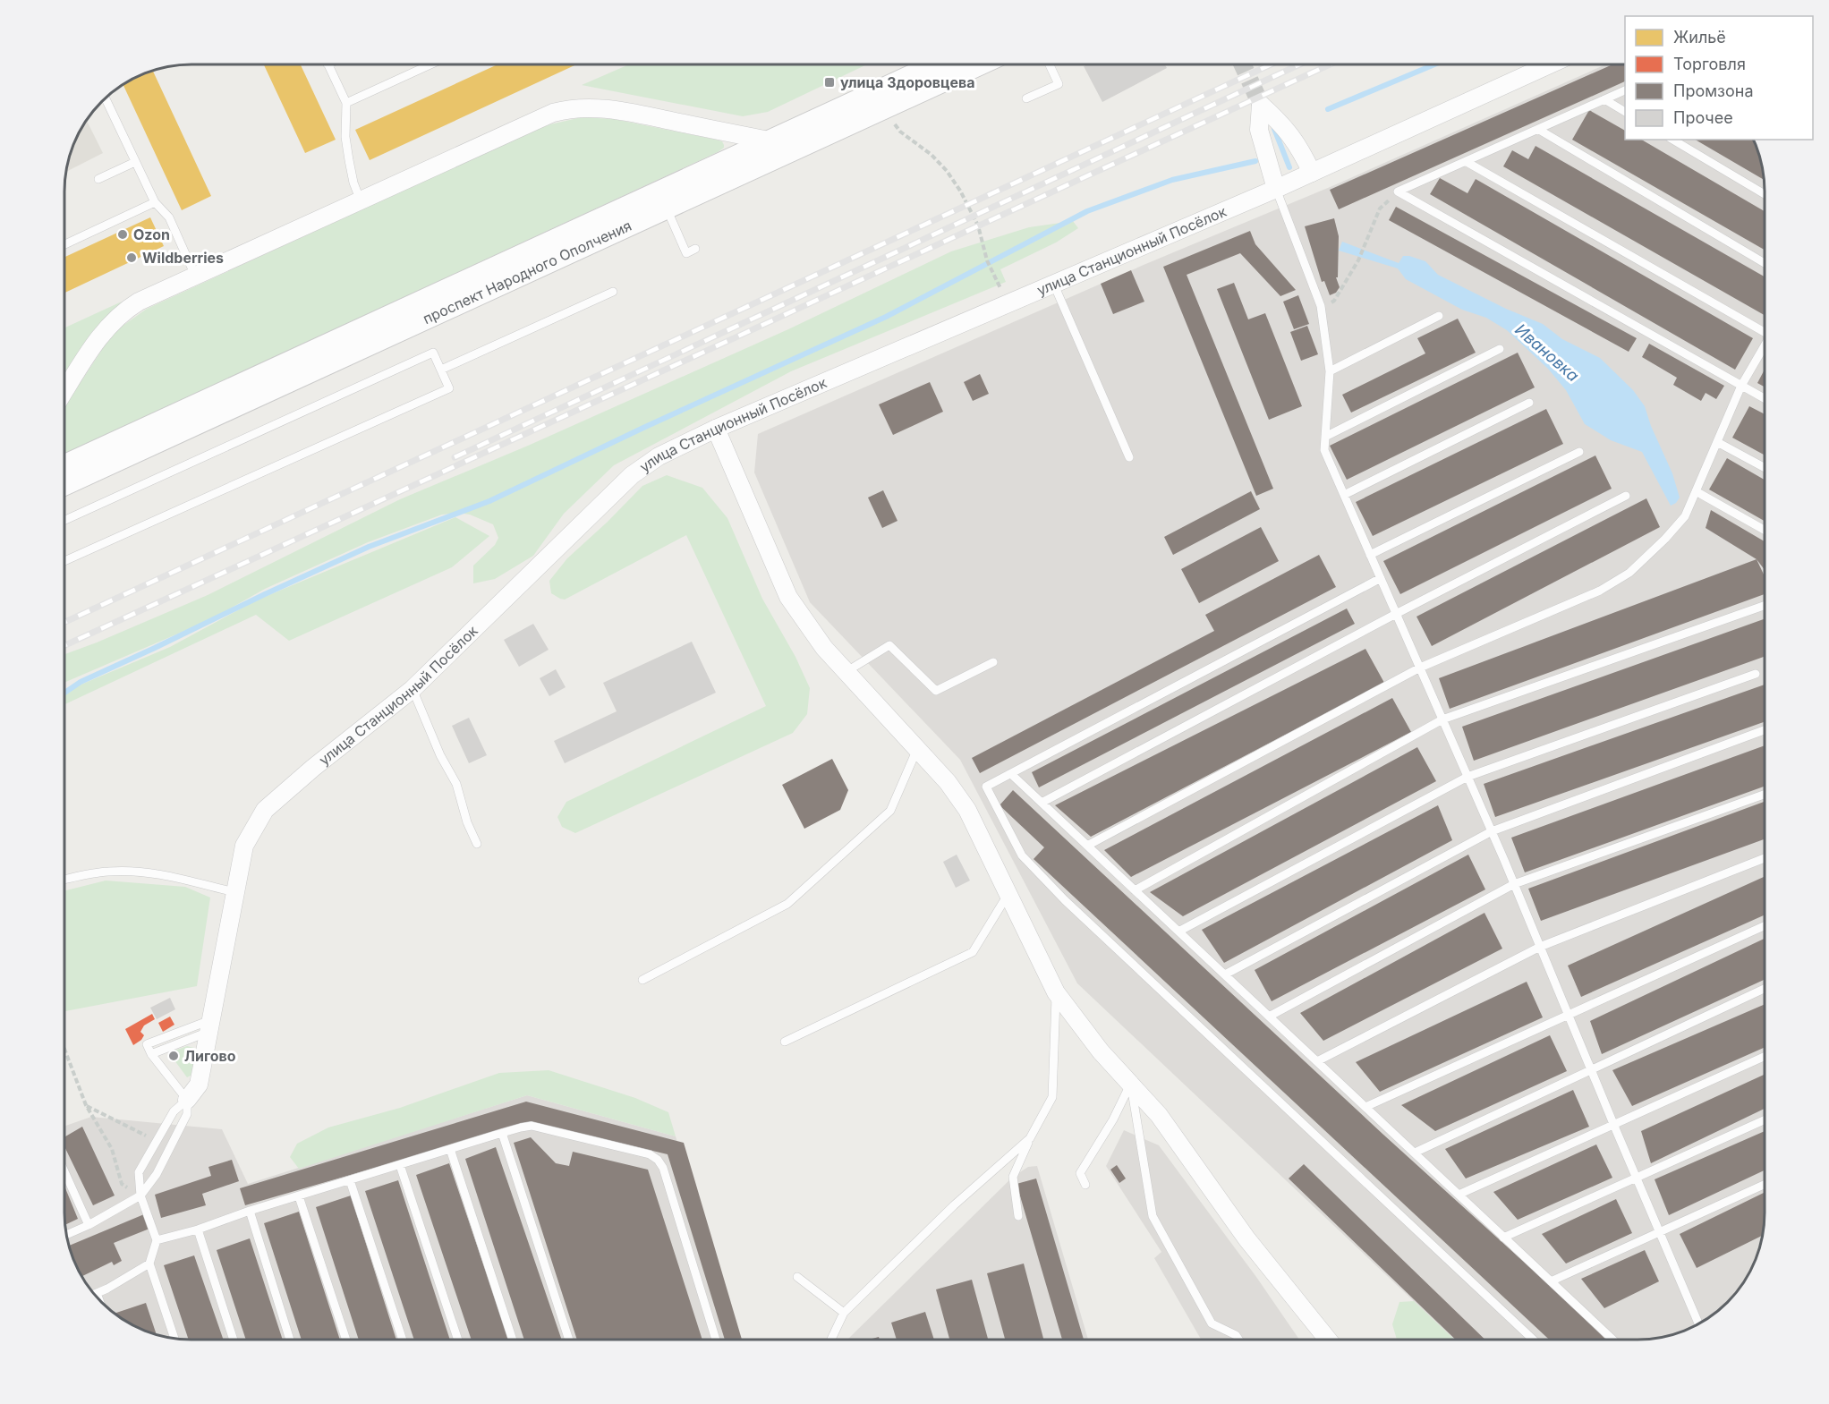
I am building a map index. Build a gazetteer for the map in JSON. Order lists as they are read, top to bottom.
{
  "streets": {
    "street": ["улица Станционный Посёлок", "проспект Народного Ополчения"]
  },
  "water": ["Ивановка"],
  "places": {
    "transit": ["улица Здоровцева"],
    "other": ["Ozon", "Wildberries", "Лигово"]
  },
  "legend": [
    "Жильё",
    "Торговля",
    "Промзона",
    "Прочее"
  ]
}
